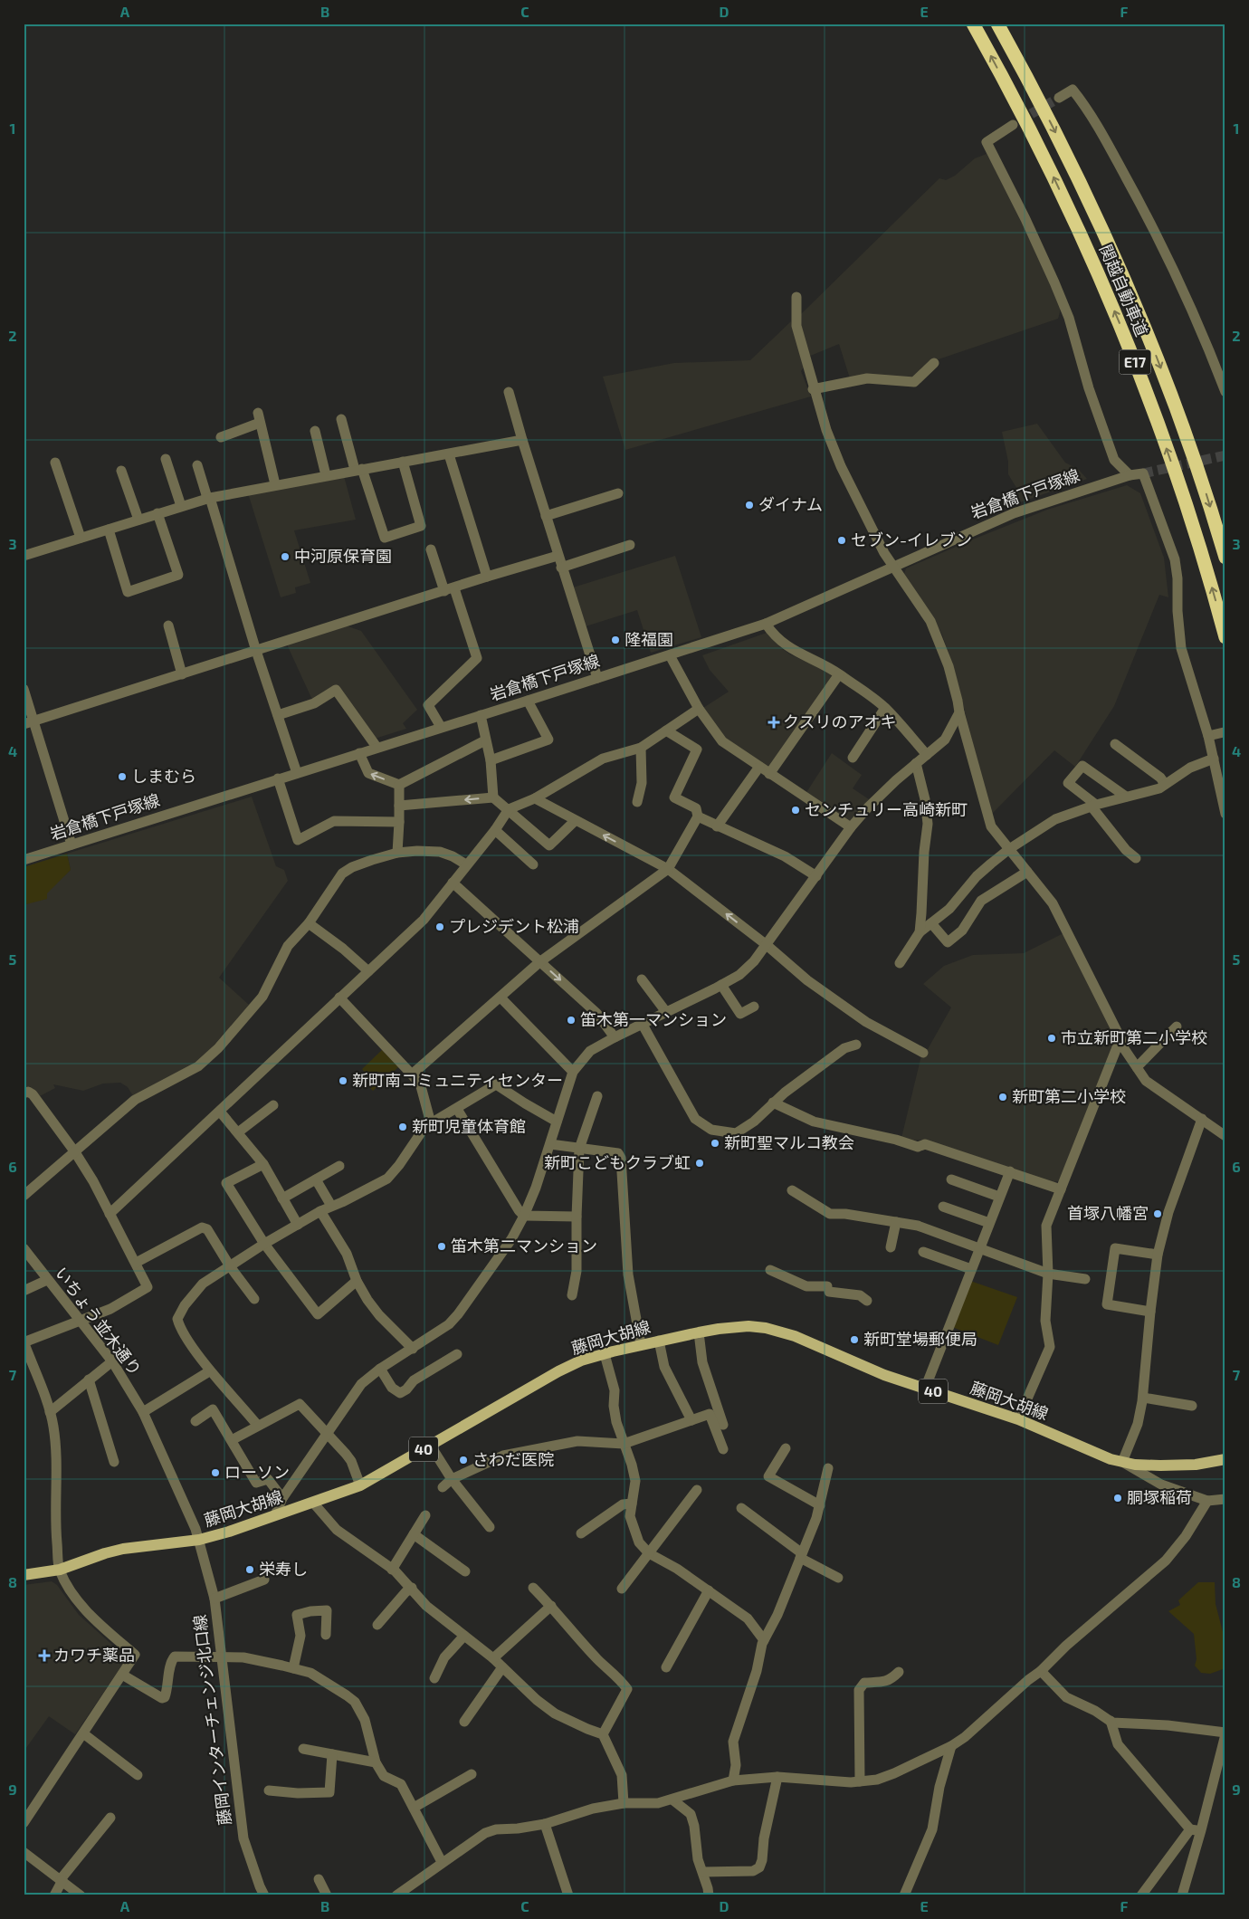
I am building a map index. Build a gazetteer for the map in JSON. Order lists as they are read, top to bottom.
{
  "streets": {
    "highway": ["関越自動車道", "E17"],
    "main road": ["藤岡大胡線", "40"],
    "street": ["岩倉橋下戸塚線", "いちょう並木通り", "藤岡インターチェンジ北口線"]
  },
  "crossings": [
    ["いちょう並木通り", "藤岡大胡線"],
    ["いちょう並木通り", "藤岡インターチェンジ北口線"],
    ["藤岡大胡線", "藤岡インターチェンジ北口線"]
  ],
  "places": {
    "other": [
      "ダイナム",
      "セブン-イレブン",
      "中河原保育園",
      "隆福園",
      "しまむら",
      "センチュリー高崎新町",
      "プレジデント松浦",
      "笛木第一マンション",
      "市立新町第二小学校",
      "新町南コミュニティセンター",
      "新町第二小学校",
      "新町児童体育館",
      "新町聖マルコ教会",
      "新町こどもクラブ虹",
      "首塚八幡宮",
      "笛木第二マンション",
      "新町堂場郵便局",
      "さわだ医院",
      "ローソン",
      "胴塚稲荷",
      "栄寿し"
    ],
    "health": ["クスリのアオキ", "カワチ薬品"]
  },
  "grid": {
    "columns": [
      "A",
      "B",
      "C",
      "D",
      "E",
      "F"
    ],
    "rows": [
      "1",
      "2",
      "3",
      "4",
      "5",
      "6",
      "7",
      "8",
      "9"
    ]
  }
}
